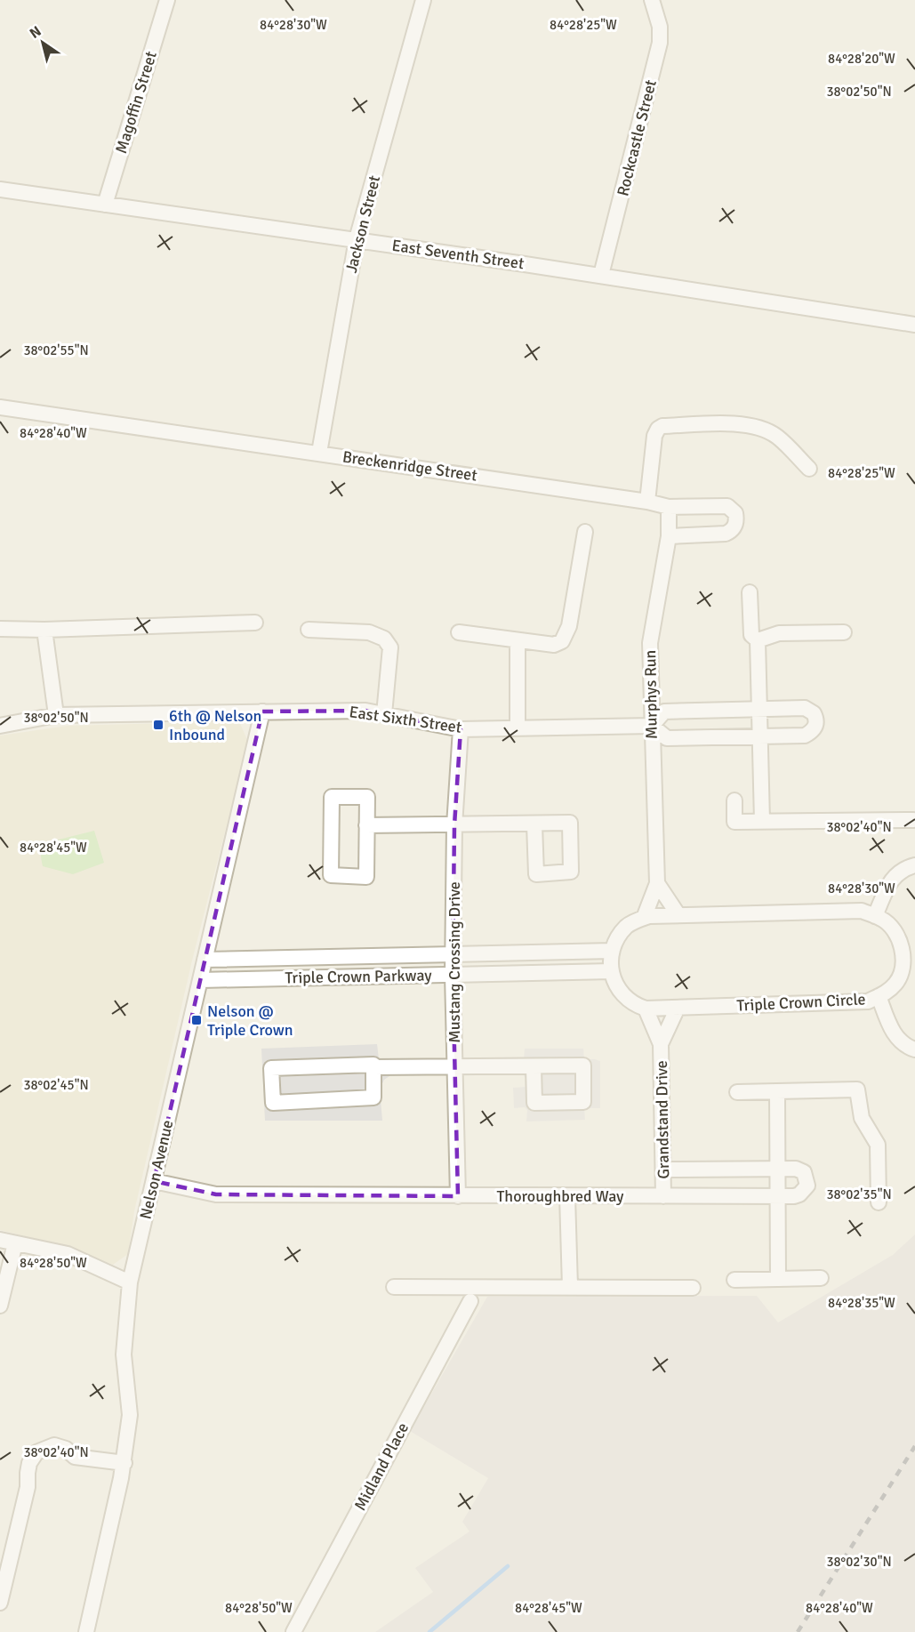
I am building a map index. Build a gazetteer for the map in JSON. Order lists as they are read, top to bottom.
{
  "streets": {
    "street": [
      "Magoffin Street",
      "Rockcastle Street",
      "Jackson Street",
      "East Seventh Street",
      "Breckenridge Street",
      "Murphys Run",
      "East Sixth Street",
      "Mustang Crossing Drive",
      "Triple Crown Parkway",
      "Triple Crown Circle",
      "Grandstand Drive",
      "Nelson Avenue",
      "Thoroughbred Way",
      "Midland Place"
    ]
  },
  "crossings": [
    ["Magoffin Street", "East Seventh Street"],
    ["Rockcastle Street", "East Seventh Street"],
    ["Jackson Street", "East Seventh Street"],
    ["Jackson Street", "Breckenridge Street"],
    ["Breckenridge Street", "Murphys Run"],
    ["Murphys Run", "East Sixth Street"],
    ["Murphys Run", "Triple Crown Circle"],
    ["East Sixth Street", "Mustang Crossing Drive"],
    ["East Sixth Street", "Nelson Avenue"],
    ["Mustang Crossing Drive", "Triple Crown Parkway"],
    ["Mustang Crossing Drive", "Thoroughbred Way"],
    ["Triple Crown Parkway", "Nelson Avenue"],
    ["Triple Crown Circle", "Grandstand Drive"],
    ["Grandstand Drive", "Thoroughbred Way"],
    ["Nelson Avenue", "Thoroughbred Way"]
  ],
  "places": {
    "transit": ["6th @ Nelson Inbound", "Nelson @ Triple Crown"]
  },
  "north": "top left",
  "coordinates": [
    "84°28'30\"W",
    "84°28'25\"W",
    "84°28'20\"W",
    "38°02'50\"N",
    "38°02'55\"N",
    "84°28'40\"W",
    "38°02'40\"N",
    "84°28'45\"W",
    "38°02'45\"N",
    "38°02'35\"N",
    "84°28'50\"W",
    "84°28'35\"W",
    "38°02'30\"N"
  ]
}
